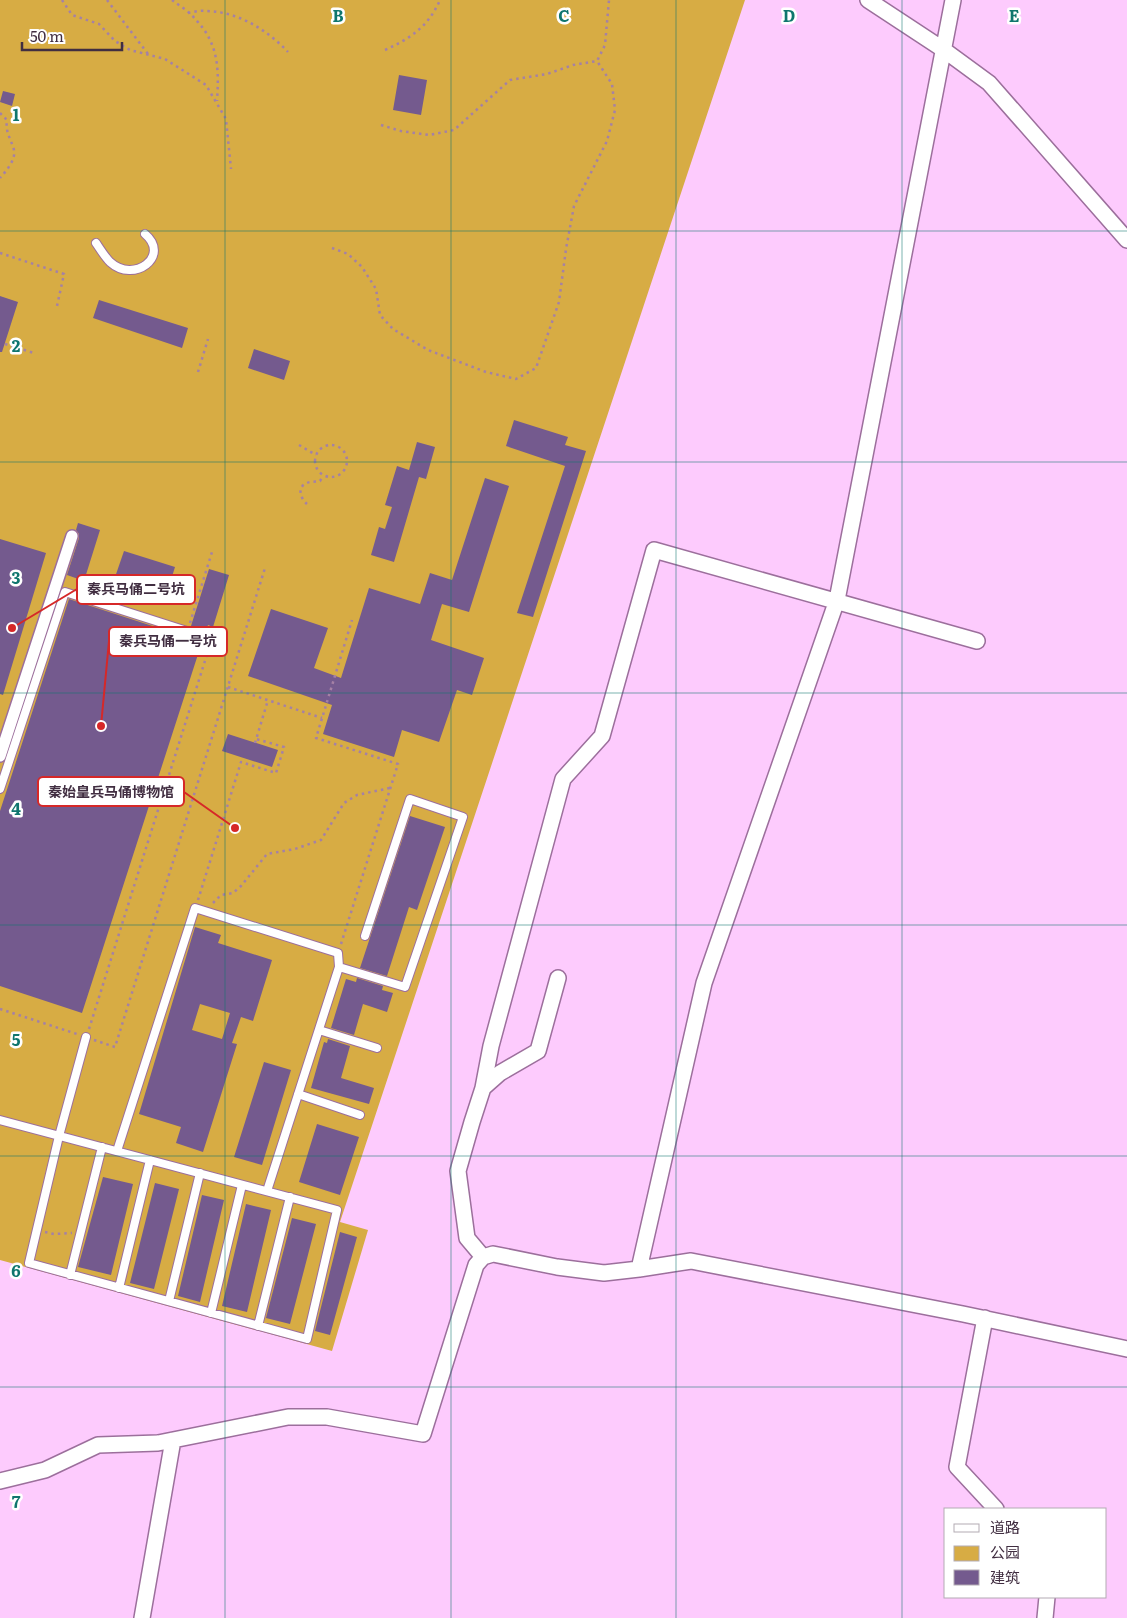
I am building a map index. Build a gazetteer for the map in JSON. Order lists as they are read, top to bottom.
{
  "places": ["秦兵马俑二号坑", "秦兵马俑一号坑", "秦始皇兵马俑博物馆"],
  "legend": ["道路", "公园", "建筑"],
  "scale_bar": "50 m",
  "grid": {
    "columns": [
      "B",
      "C",
      "D",
      "E"
    ],
    "rows": [
      "1",
      "2",
      "3",
      "4",
      "5",
      "6",
      "7"
    ]
  }
}
